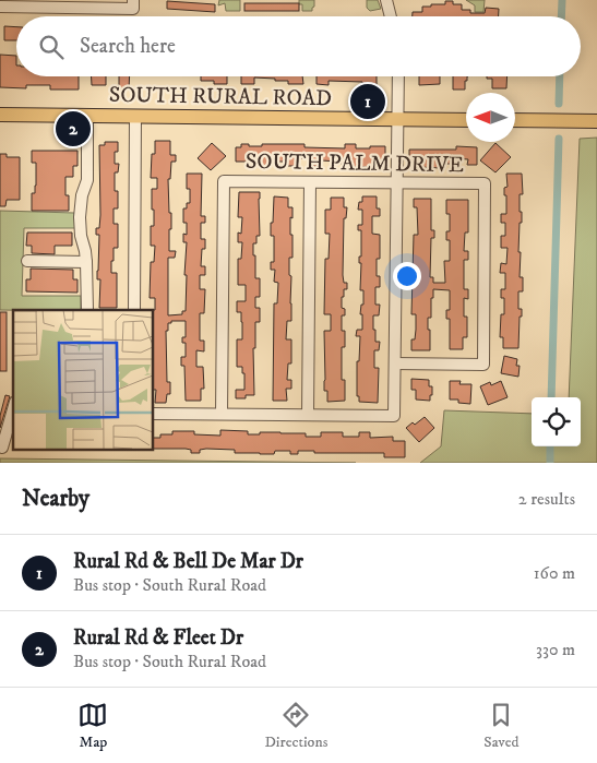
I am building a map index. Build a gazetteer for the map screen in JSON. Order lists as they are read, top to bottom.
{
  "streets": {
    "main road": ["SOUTH RURAL ROAD"],
    "street": ["SOUTH PALM DRIVE"]
  },
  "north": "left",
  "page": {
    "search": "Search here",
    "pins": ["1", "2"],
    "heading": ["Nearby", "2 results"],
    "list": [
      {
        "mark": "1",
        "name": "Rural Rd & Bell De Mar Dr",
        "note": "Bus stop · South Rural Road",
        "value": "160 m"
      },
      {
        "mark": "2",
        "name": "Rural Rd & Fleet Dr",
        "note": "Bus stop · South Rural Road",
        "value": "330 m"
      }
    ],
    "nav": ["Map", "Directions", "Saved"]
  }
}
